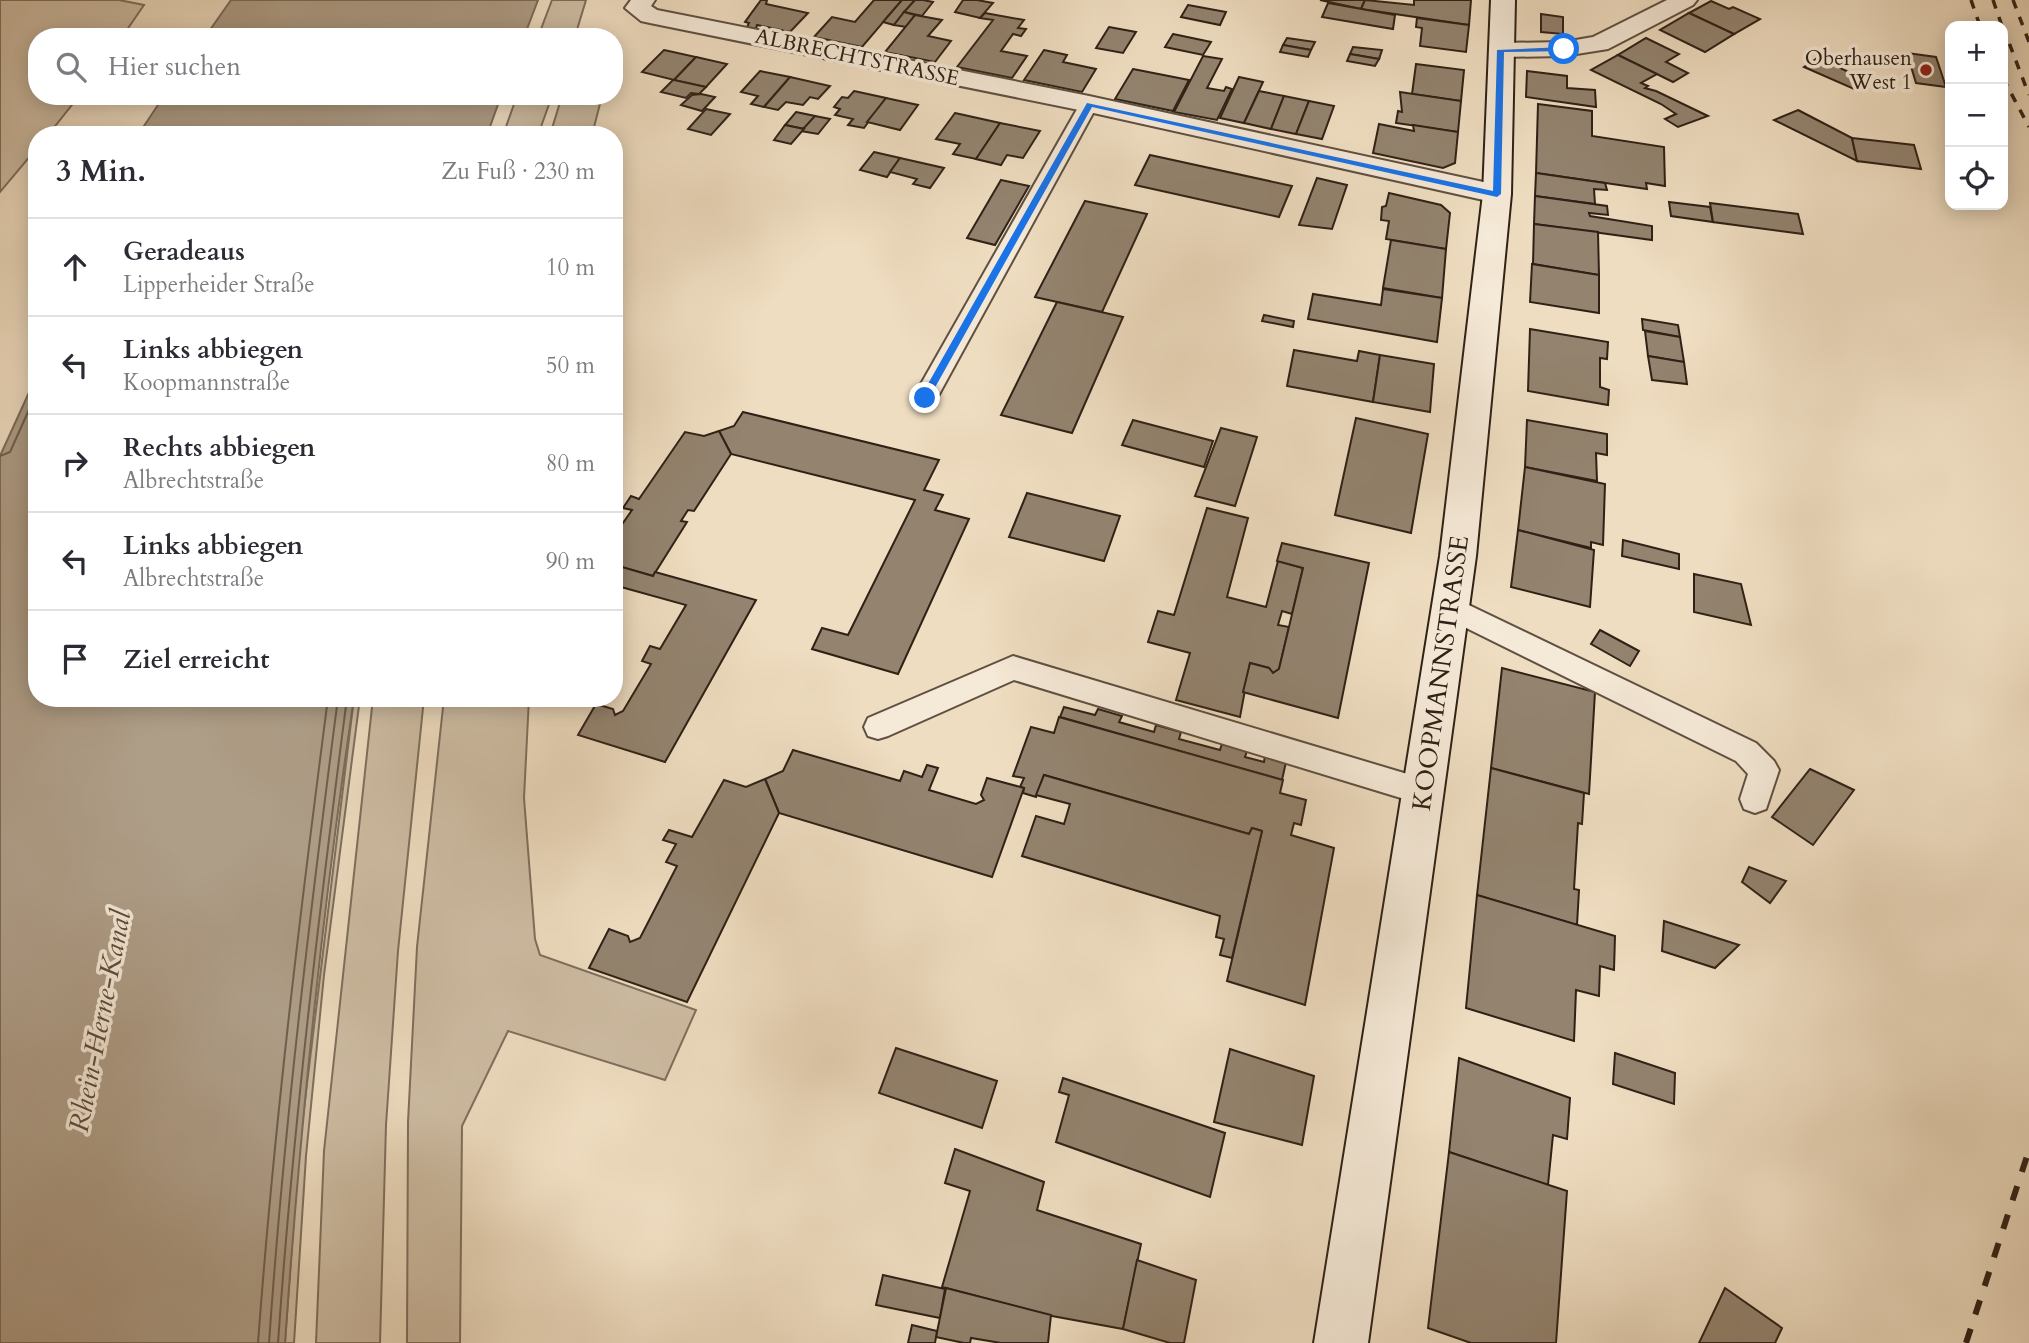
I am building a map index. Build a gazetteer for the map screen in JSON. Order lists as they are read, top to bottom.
{
  "streets": {
    "street": ["ALBRECHTSTRASSE", "KOOPMANNSTRASSE"]
  },
  "crossings": [
    ["ALBRECHTSTRASSE", "KOOPMANNSTRASSE"]
  ],
  "water": ["Rhein-Herne-Kanal"],
  "places": ["Oberhausen West 1"],
  "page": {
    "map_buttons": ["+", "−"],
    "search": "Hier suchen",
    "heading": ["3 Min.", "Zu Fuß · 230 m"],
    "list": [
      ["Geradeaus", "Lipperheider Straße", "10 m"],
      ["Links abbiegen", "Koopmannstraße", "50 m"],
      ["Rechts abbiegen", "Albrechtstraße", "80 m"],
      ["Links abbiegen", "Albrechtstraße", "90 m"],
      "Ziel erreicht"
    ]
  }
}
